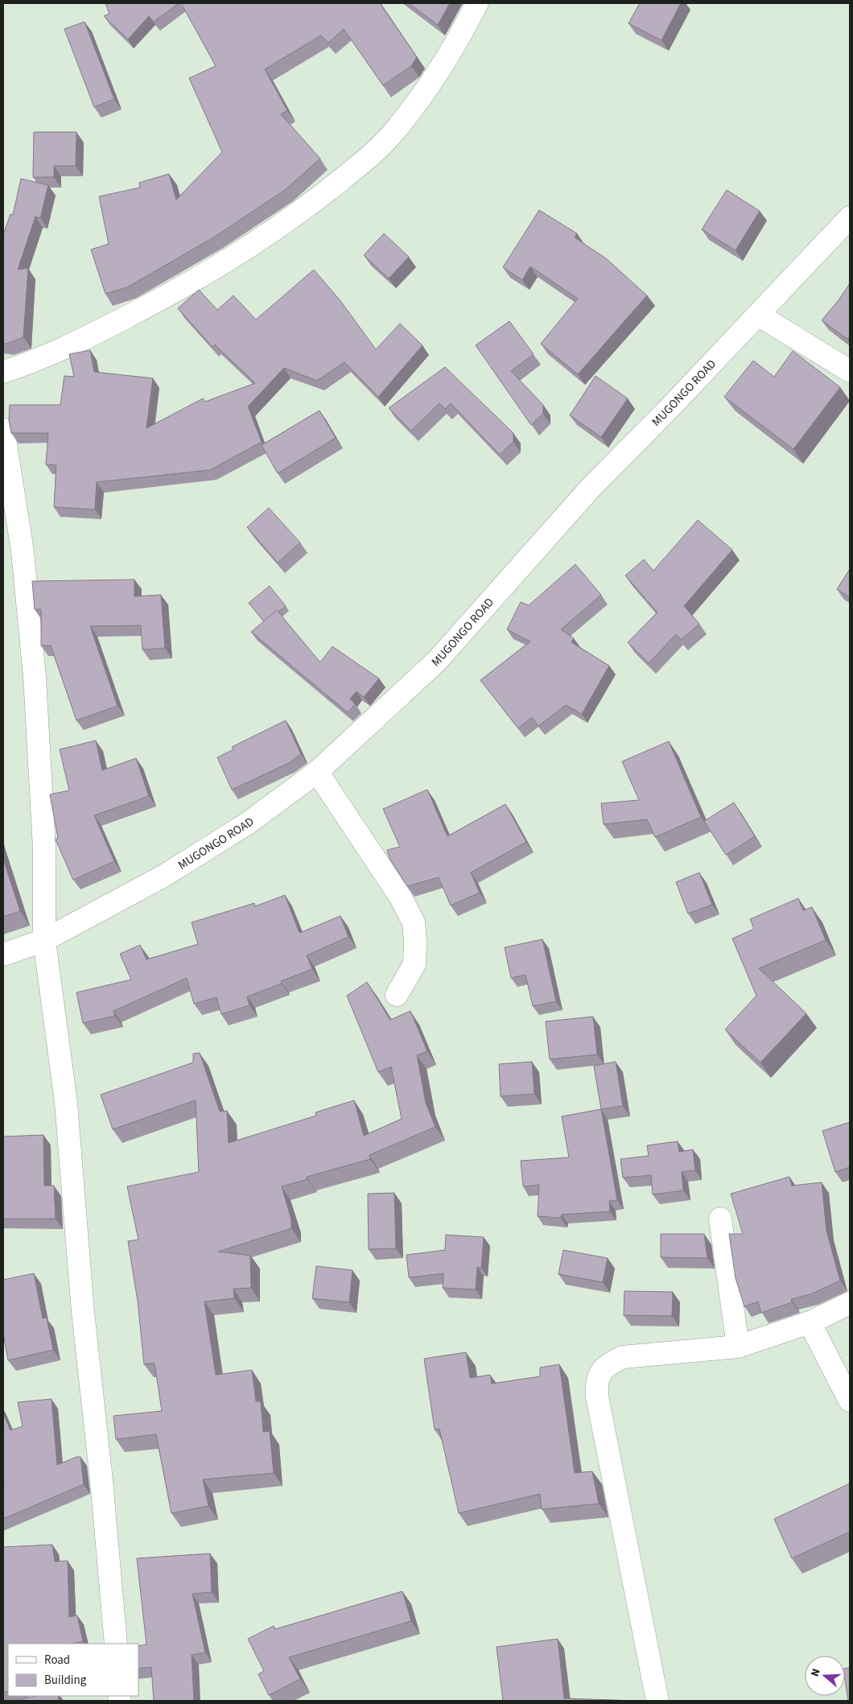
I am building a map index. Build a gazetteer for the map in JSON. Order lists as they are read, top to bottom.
{
  "streets": {
    "street": ["MUGONGO ROAD"]
  },
  "legend": ["Road", "Building"],
  "north": "left"
}
